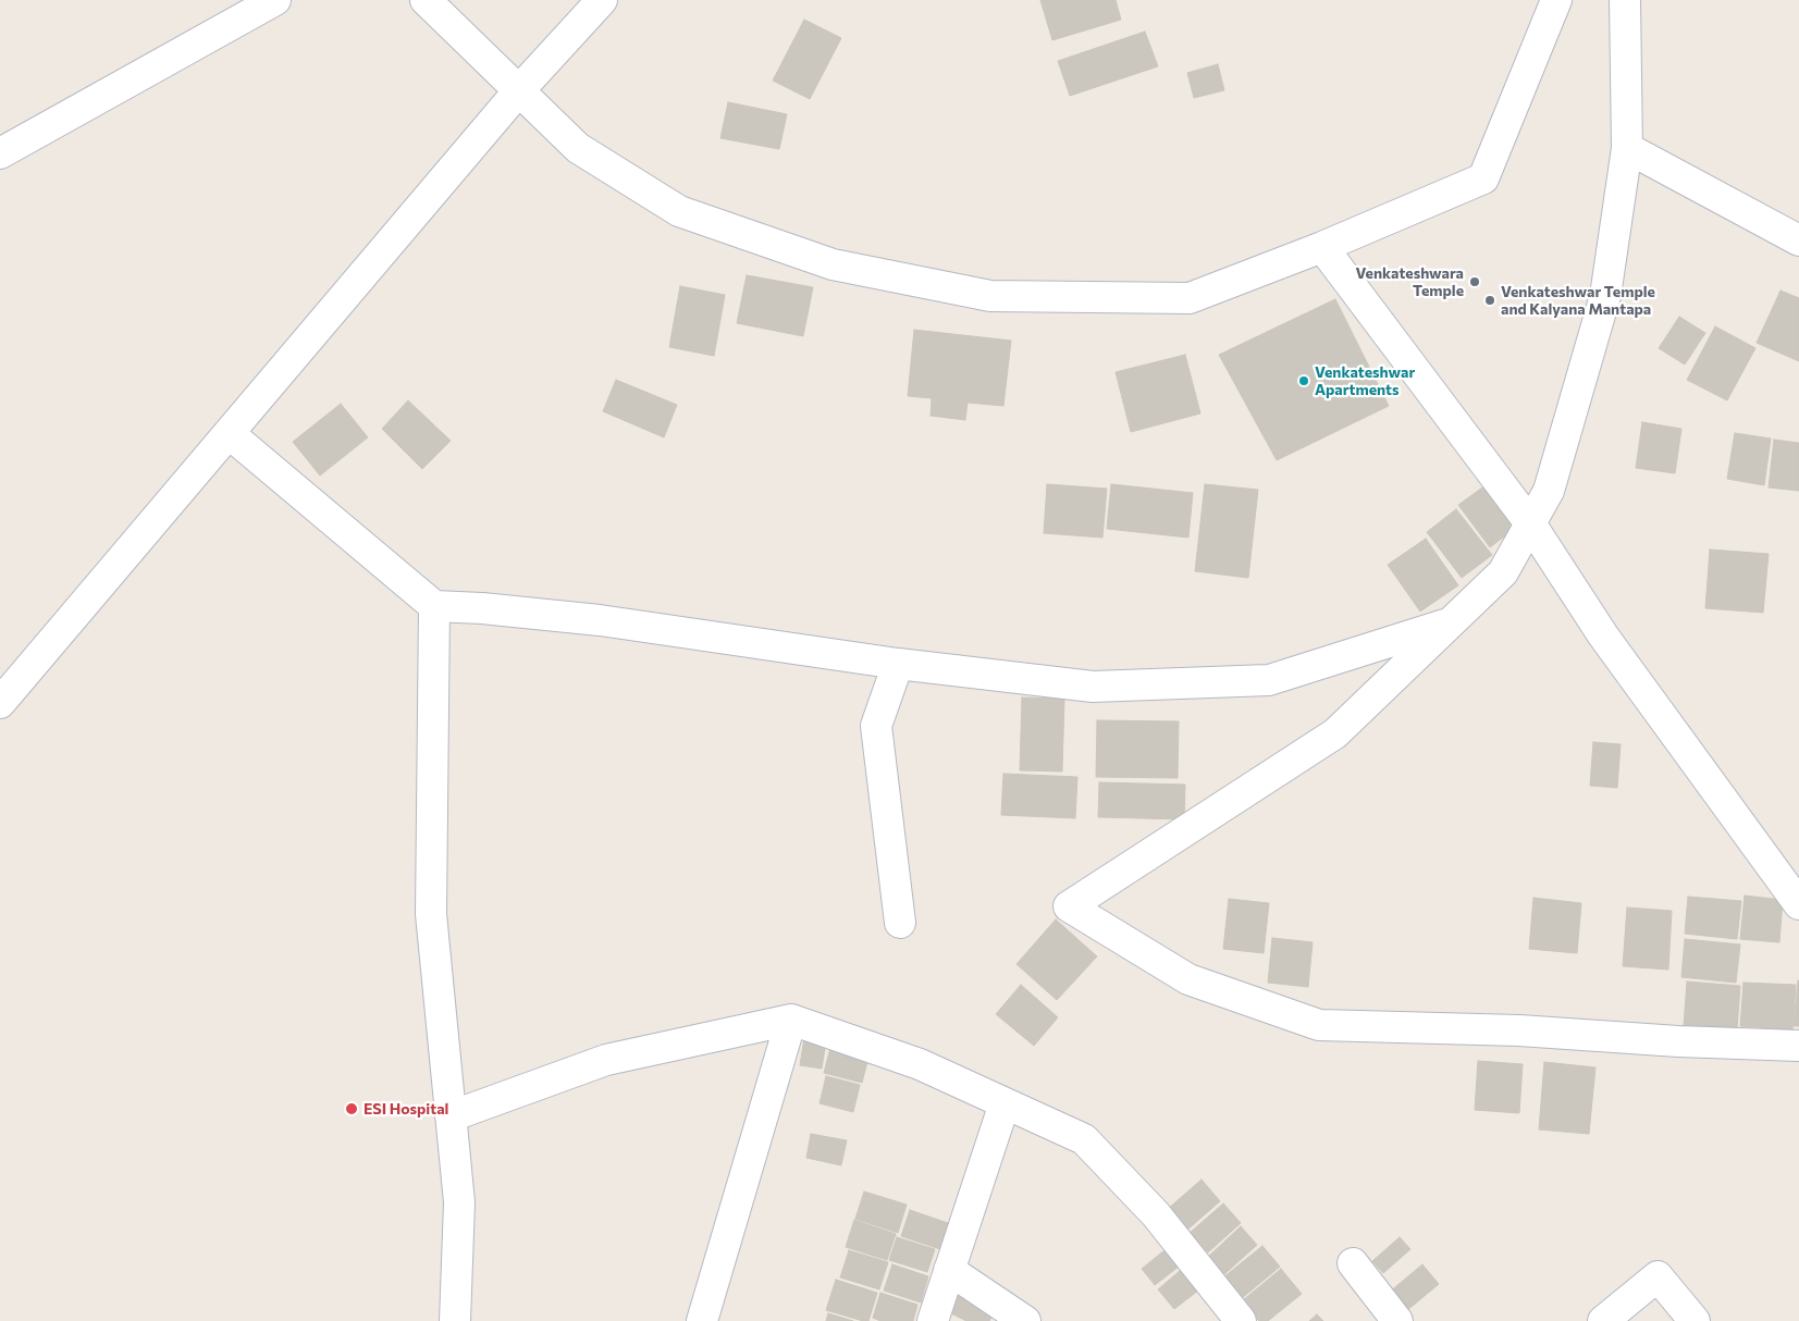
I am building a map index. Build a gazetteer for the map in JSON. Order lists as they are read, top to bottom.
{
  "places": [
    "Venkateshwara Temple",
    "Venkateshwar Temple and Kalyana Mantapa",
    "Venkateshwar Apartments",
    "ESI Hospital"
  ]
}
